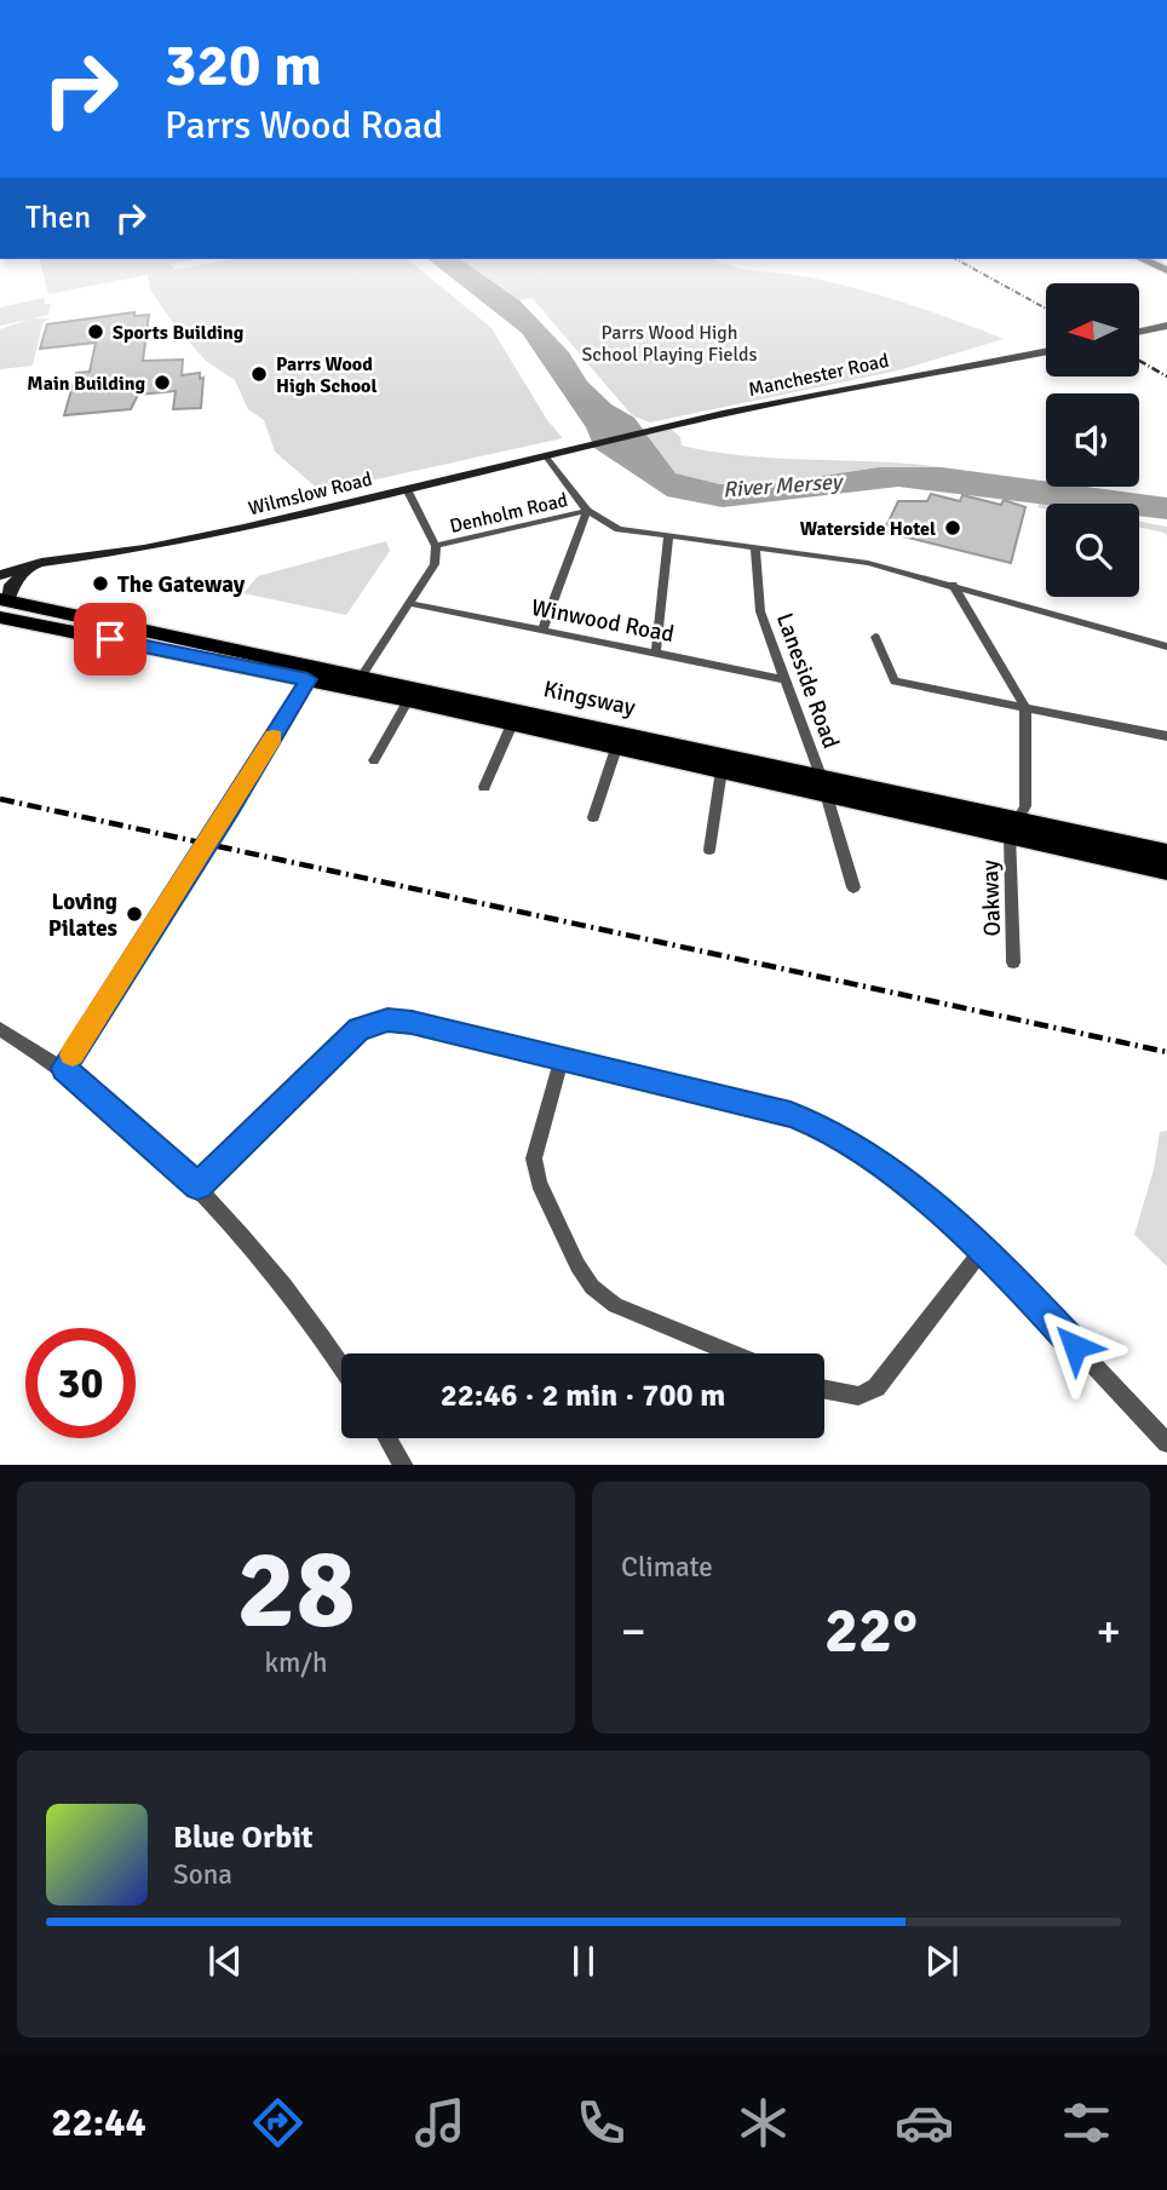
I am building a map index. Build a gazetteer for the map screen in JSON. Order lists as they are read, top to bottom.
{
  "streets": {
    "highway": ["Kingsway"],
    "main road": ["Manchester Road", "Wilmslow Road"],
    "street": [
      "Denholm Road",
      "Winwood Road",
      "Laneside Road",
      "Oakway"
    ]
  },
  "crossings": [
    ["Manchester Road", "Wilmslow Road"],
    ["Winwood Road", "Laneside Road"],
    ["Laneside Road", "Kingsway"],
    ["Kingsway", "Oakway"]
  ],
  "water": ["River Mersey"],
  "parks": ["Parrs Wood High School Playing Fields"],
  "places": [
    "Sports Building",
    "Parrs Wood High School",
    "Main Building",
    "Waterside Hotel",
    "The Gateway",
    "Loving Pilates"
  ],
  "north": "left",
  "page": {
    "turn": ["320 m", "Parrs Wood Road"],
    "then": "Then",
    "limit": "30",
    "trip": "22:46 · 2 min · 700 m",
    "tile": [
      ["28", "km/h"],
      "Climate"
    ],
    "heat": ["−", "22°", "+"],
    "song": ["Blue Orbit", "Sona"],
    "tabs": "22:44"
  }
}
